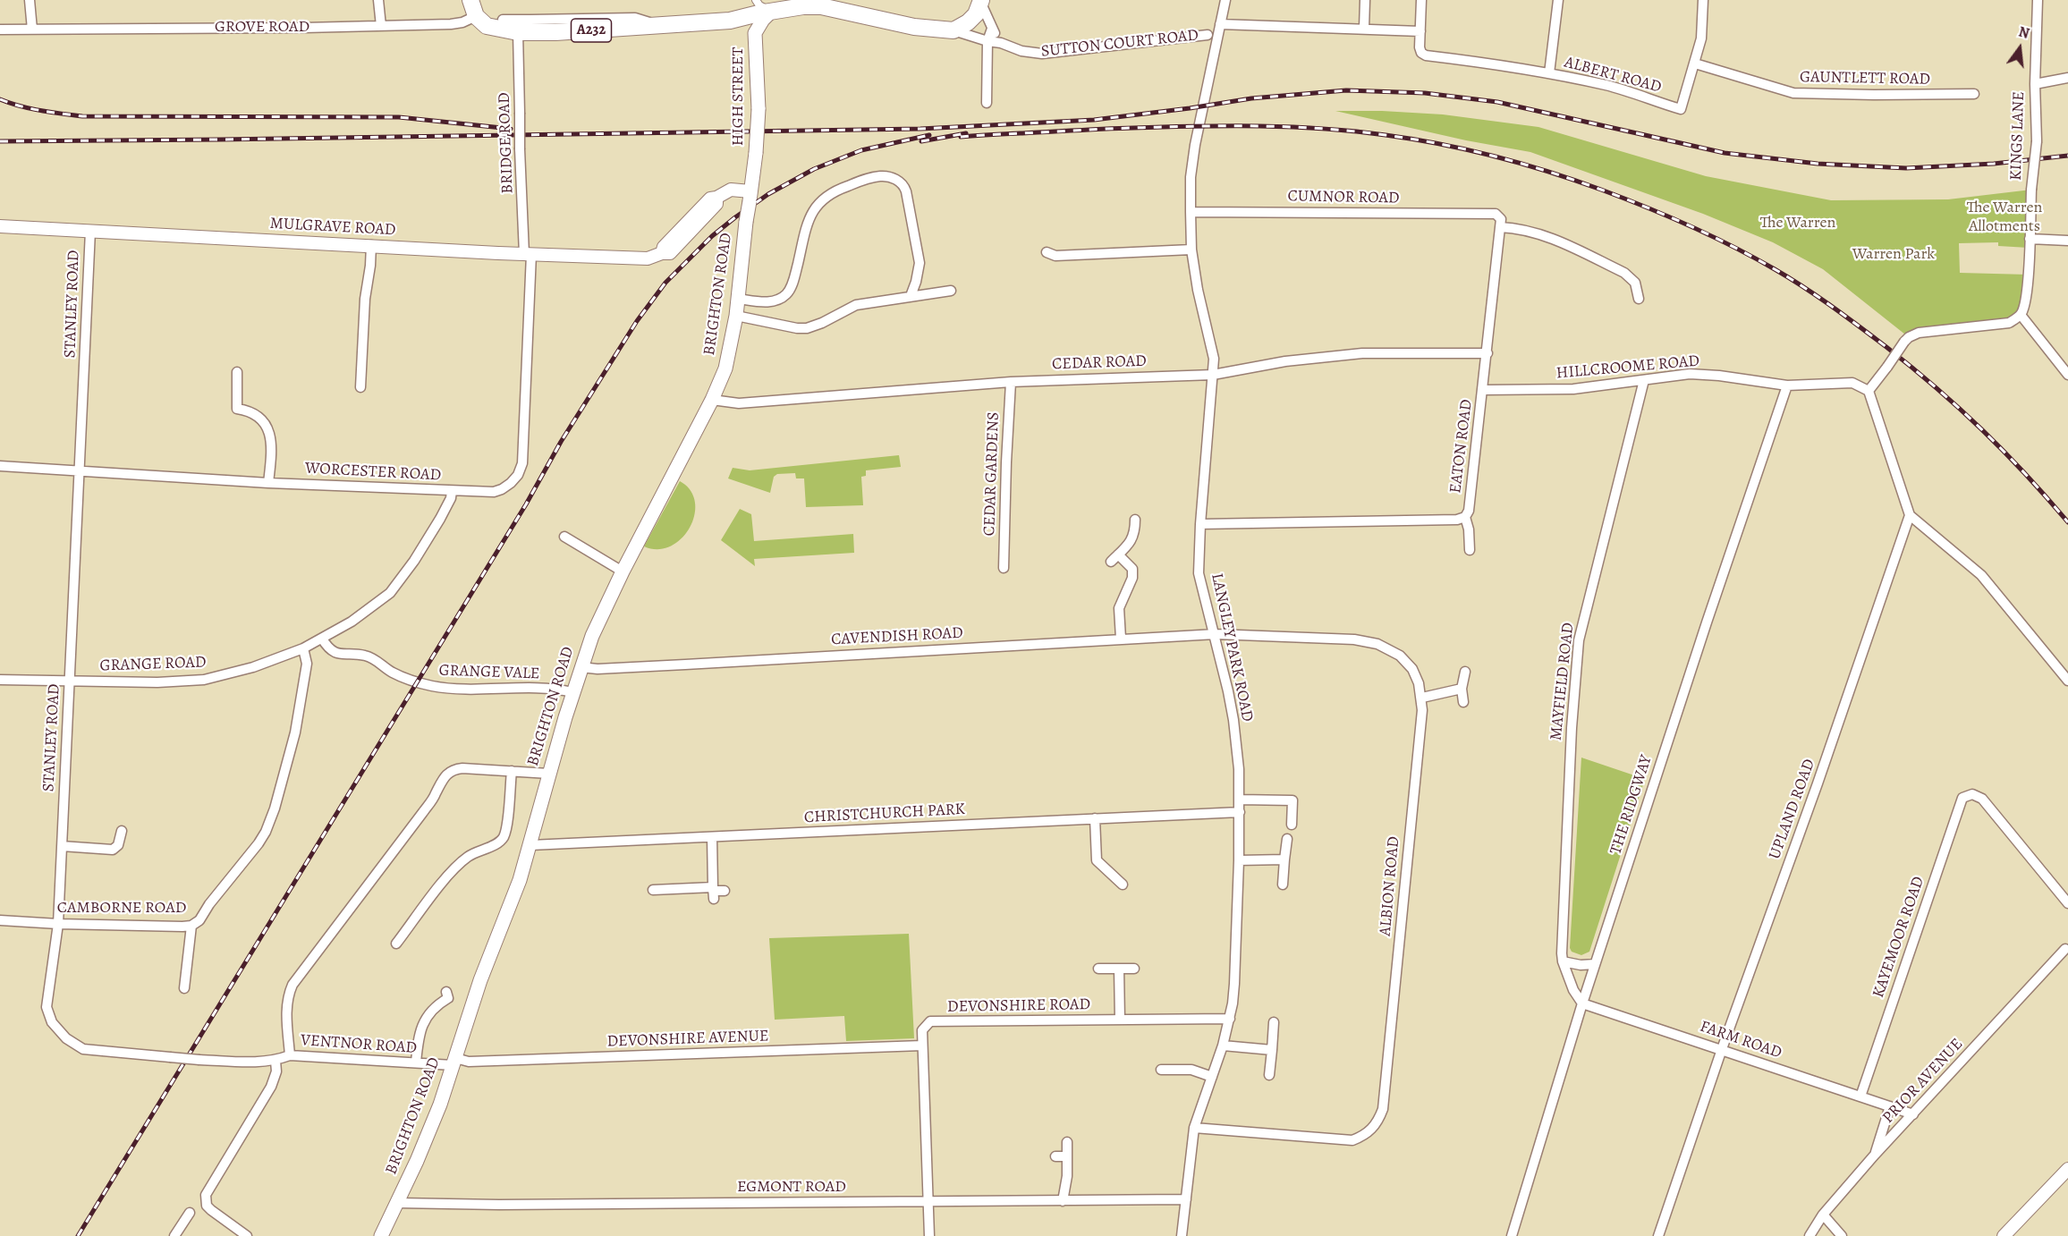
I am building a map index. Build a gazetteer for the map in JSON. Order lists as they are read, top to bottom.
{
  "streets": {
    "highway": ["A232", "SUTTON COURT ROAD"],
    "main road": ["HIGH STREET", "BRIGHTON ROAD"],
    "street": [
      "GROVE ROAD",
      "ALBERT ROAD",
      "GAUNTLETT ROAD",
      "KINGS LANE",
      "BRIDGE ROAD",
      "CUMNOR ROAD",
      "MULGRAVE ROAD",
      "STANLEY ROAD",
      "CEDAR ROAD",
      "HILLCROOME ROAD",
      "EATON ROAD",
      "WORCESTER ROAD",
      "CEDAR GARDENS",
      "CAVENDISH ROAD",
      "LANGLEY PARK ROAD",
      "GRANGE ROAD",
      "GRANGE VALE",
      "MAYFIELD ROAD",
      "THE RIDGWAY",
      "UPLAND ROAD",
      "CHRISTCHURCH PARK",
      "ALBION ROAD",
      "CAMBORNE ROAD",
      "KAYEMOOR ROAD",
      "DEVONSHIRE ROAD",
      "DEVONSHIRE AVENUE",
      "FARM ROAD",
      "VENTNOR ROAD",
      "PRIOR AVENUE",
      "EGMONT ROAD"
    ]
  },
  "crossings": [
    ["GROVE ROAD", "A232"],
    ["A232", "SUTTON COURT ROAD"],
    ["A232", "HIGH STREET"],
    ["A232", "BRIDGE ROAD"],
    ["SUTTON COURT ROAD", "HIGH STREET"],
    ["ALBERT ROAD", "GAUNTLETT ROAD"],
    ["HIGH STREET", "MULGRAVE ROAD"],
    ["HIGH STREET", "BRIGHTON ROAD"],
    ["BRIDGE ROAD", "MULGRAVE ROAD"],
    ["BRIDGE ROAD", "WORCESTER ROAD"],
    ["CUMNOR ROAD", "EATON ROAD"],
    ["CUMNOR ROAD", "LANGLEY PARK ROAD"],
    ["MULGRAVE ROAD", "BRIGHTON ROAD"],
    ["MULGRAVE ROAD", "STANLEY ROAD"],
    ["MULGRAVE ROAD", "WORCESTER ROAD"],
    ["BRIGHTON ROAD", "CEDAR ROAD"],
    ["BRIGHTON ROAD", "CAVENDISH ROAD"],
    ["BRIGHTON ROAD", "GRANGE VALE"],
    ["BRIGHTON ROAD", "CHRISTCHURCH PARK"],
    ["BRIGHTON ROAD", "DEVONSHIRE AVENUE"],
    ["BRIGHTON ROAD", "VENTNOR ROAD"],
    ["BRIGHTON ROAD", "EGMONT ROAD"],
    ["STANLEY ROAD", "WORCESTER ROAD"],
    ["STANLEY ROAD", "GRANGE ROAD"],
    ["STANLEY ROAD", "CAMBORNE ROAD"],
    ["STANLEY ROAD", "VENTNOR ROAD"],
    ["CEDAR ROAD", "EATON ROAD"],
    ["CEDAR ROAD", "CEDAR GARDENS"],
    ["CEDAR ROAD", "LANGLEY PARK ROAD"],
    ["HILLCROOME ROAD", "EATON ROAD"],
    ["HILLCROOME ROAD", "MAYFIELD ROAD"],
    ["HILLCROOME ROAD", "THE RIDGWAY"],
    ["EATON ROAD", "LANGLEY PARK ROAD"],
    ["WORCESTER ROAD", "GRANGE ROAD"],
    ["CAVENDISH ROAD", "LANGLEY PARK ROAD"],
    ["CAVENDISH ROAD", "ALBION ROAD"],
    ["LANGLEY PARK ROAD", "CHRISTCHURCH PARK"],
    ["LANGLEY PARK ROAD", "ALBION ROAD"],
    ["LANGLEY PARK ROAD", "DEVONSHIRE ROAD"],
    ["LANGLEY PARK ROAD", "EGMONT ROAD"],
    ["GRANGE ROAD", "GRANGE VALE"],
    ["GRANGE ROAD", "CAMBORNE ROAD"],
    ["MAYFIELD ROAD", "THE RIDGWAY"],
    ["MAYFIELD ROAD", "FARM ROAD"],
    ["THE RIDGWAY", "FARM ROAD"],
    ["UPLAND ROAD", "FARM ROAD"],
    ["KAYEMOOR ROAD", "FARM ROAD"],
    ["DEVONSHIRE ROAD", "DEVONSHIRE AVENUE"],
    ["DEVONSHIRE ROAD", "EGMONT ROAD"],
    ["DEVONSHIRE AVENUE", "VENTNOR ROAD"],
    ["FARM ROAD", "PRIOR AVENUE"]
  ],
  "parks": ["The Warren Allotments", "The Warren", "Warren Park"],
  "north": "top"
}
